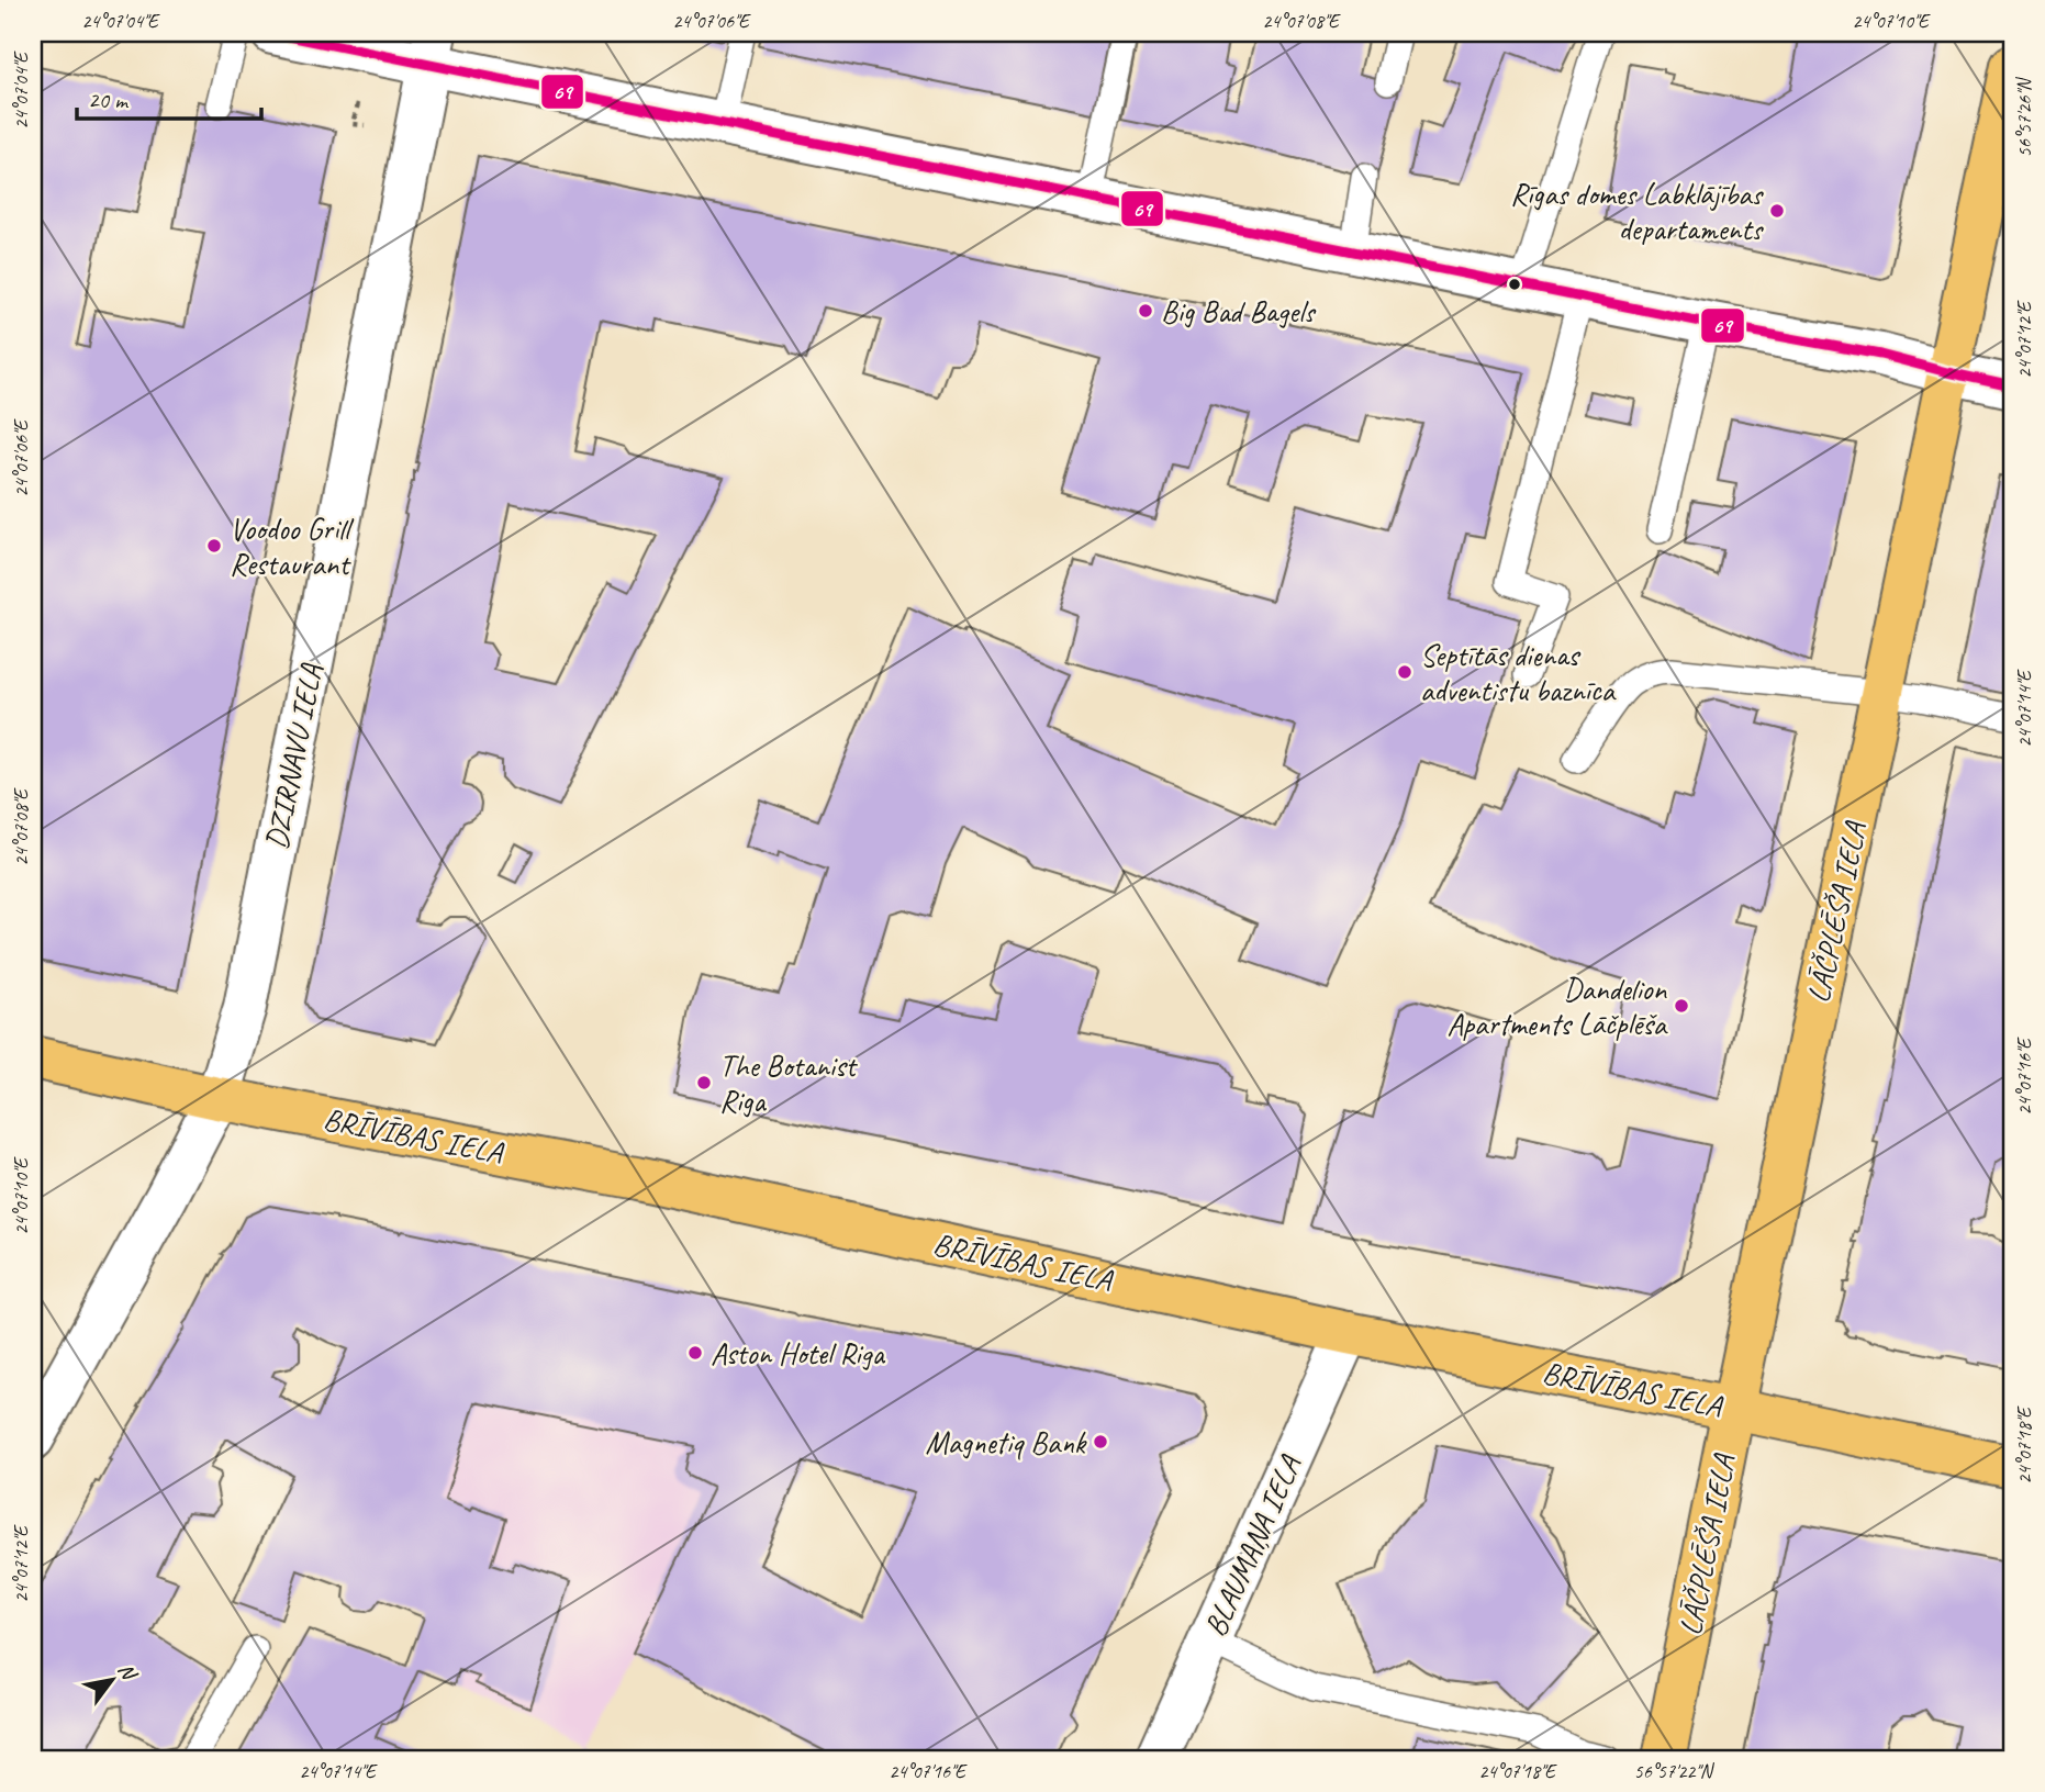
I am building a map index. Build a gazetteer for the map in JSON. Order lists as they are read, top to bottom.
{
  "streets": {
    "main road": ["LĀČPLĒŠA IELA", "BRĪVĪBAS IELA"],
    "street": ["DZIRNAVU IELA", "BLAUMAŅA IELA"]
  },
  "crossings": [
    ["DZIRNAVU IELA", "BRĪVĪBAS IELA"],
    ["LĀČPLĒŠA IELA", "BRĪVĪBAS IELA"],
    ["BRĪVĪBAS IELA", "BLAUMAŅA IELA"]
  ],
  "places": [
    "Rīgas domes Labklājības departaments",
    "Big Bad Bagels",
    "Voodoo Grill Restaurant",
    "Septītās dienas adventistu baznīca",
    "Dandelion Apartments Lāčplēša",
    "The Botanist Riga",
    "Aston Hotel Riga",
    "Magnetiq Bank"
  ],
  "lines": ["transit line 69"],
  "scale_bar": "20 m",
  "north": "top right",
  "coordinates": [
    "24°07'04\"E",
    "24°07'06\"E",
    "24°07'08\"E",
    "24°07'10\"E",
    "56°57'26\"N",
    "24°07'12\"E",
    "24°07'14\"E",
    "24°07'16\"E",
    "24°07'18\"E",
    "56°57'22\"N"
  ]
}
